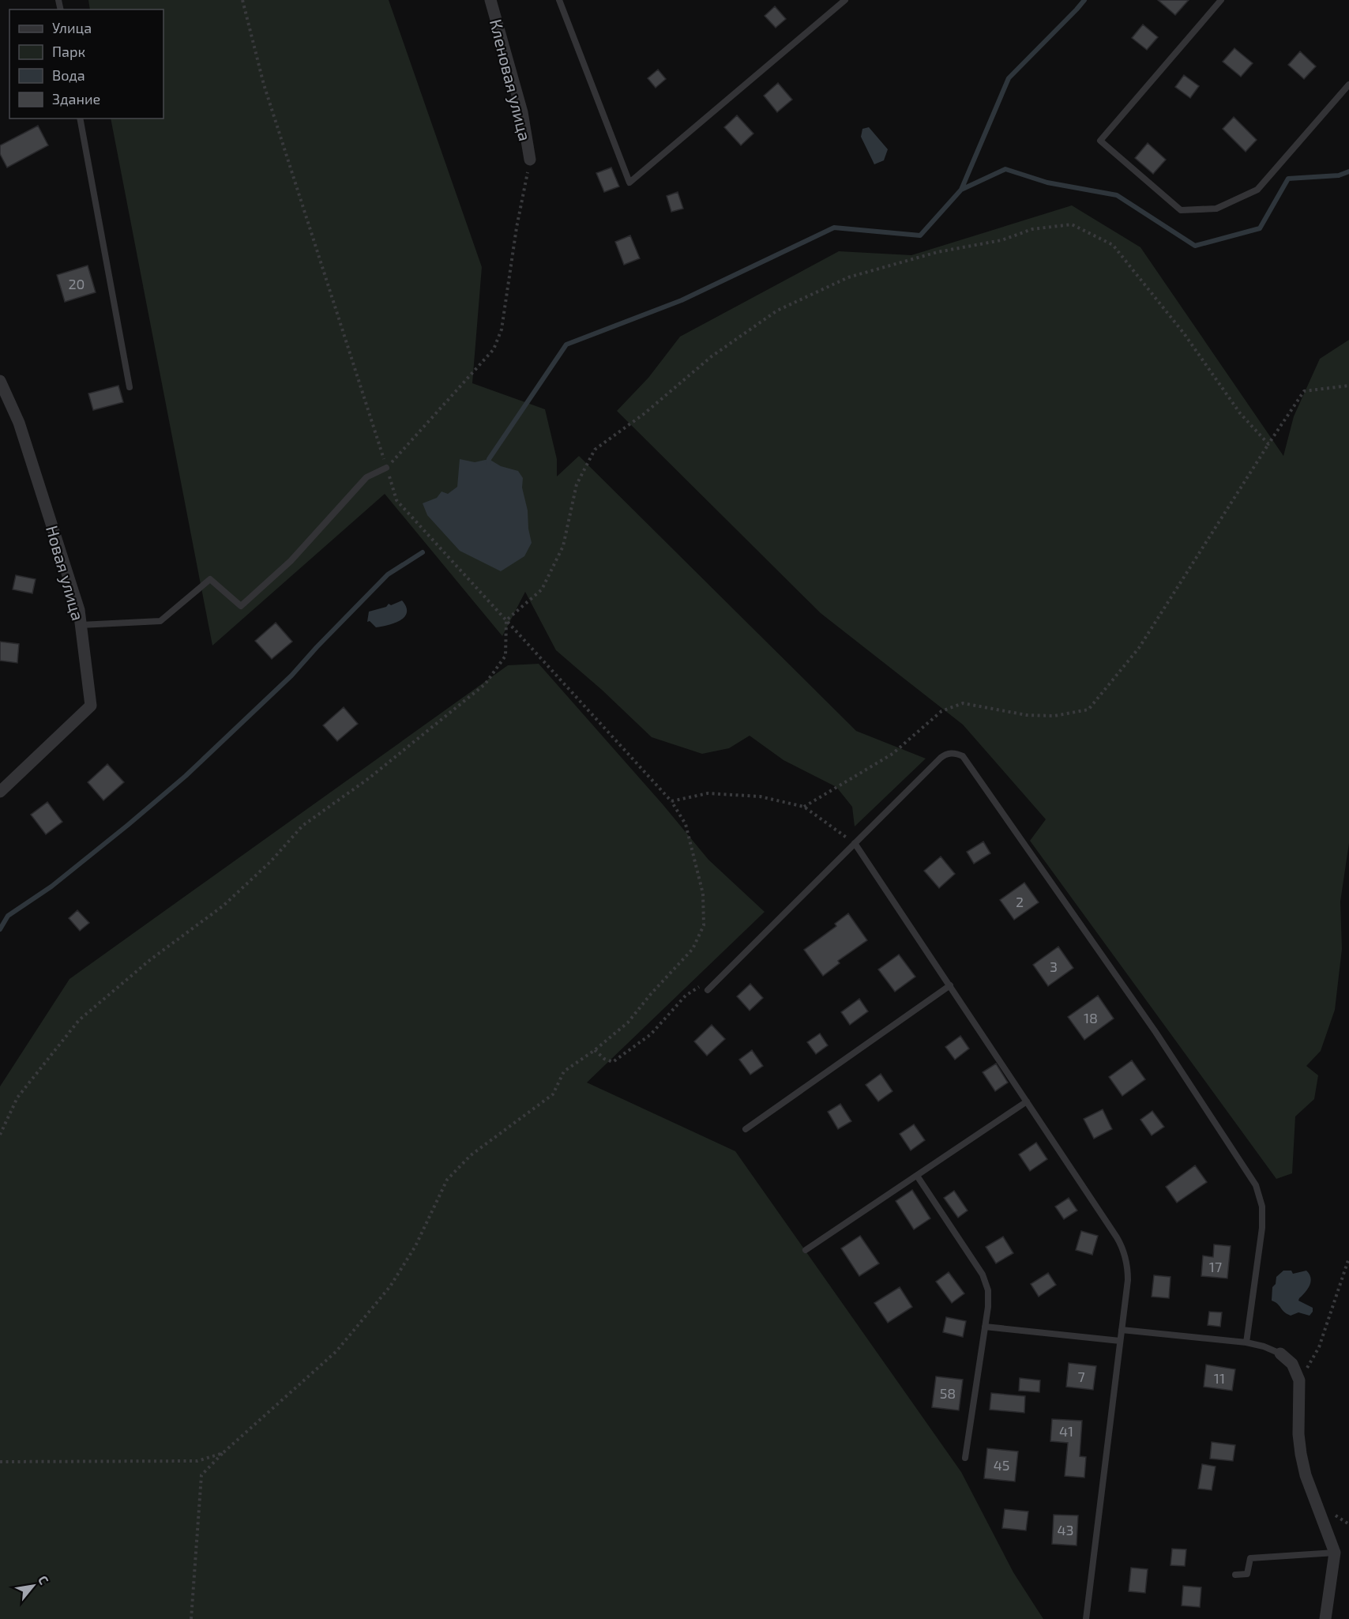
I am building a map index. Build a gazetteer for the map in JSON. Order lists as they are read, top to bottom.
{
  "streets": {
    "street": ["Кленовая улица", "Новая улица"]
  },
  "house_numbers": [
    "20",
    "2",
    "3",
    "18",
    "17",
    "7",
    "11",
    "58",
    "41",
    "45",
    "43"
  ],
  "legend": [
    "Улица",
    "Парк",
    "Вода",
    "Здание"
  ],
  "north": "top right"
}
